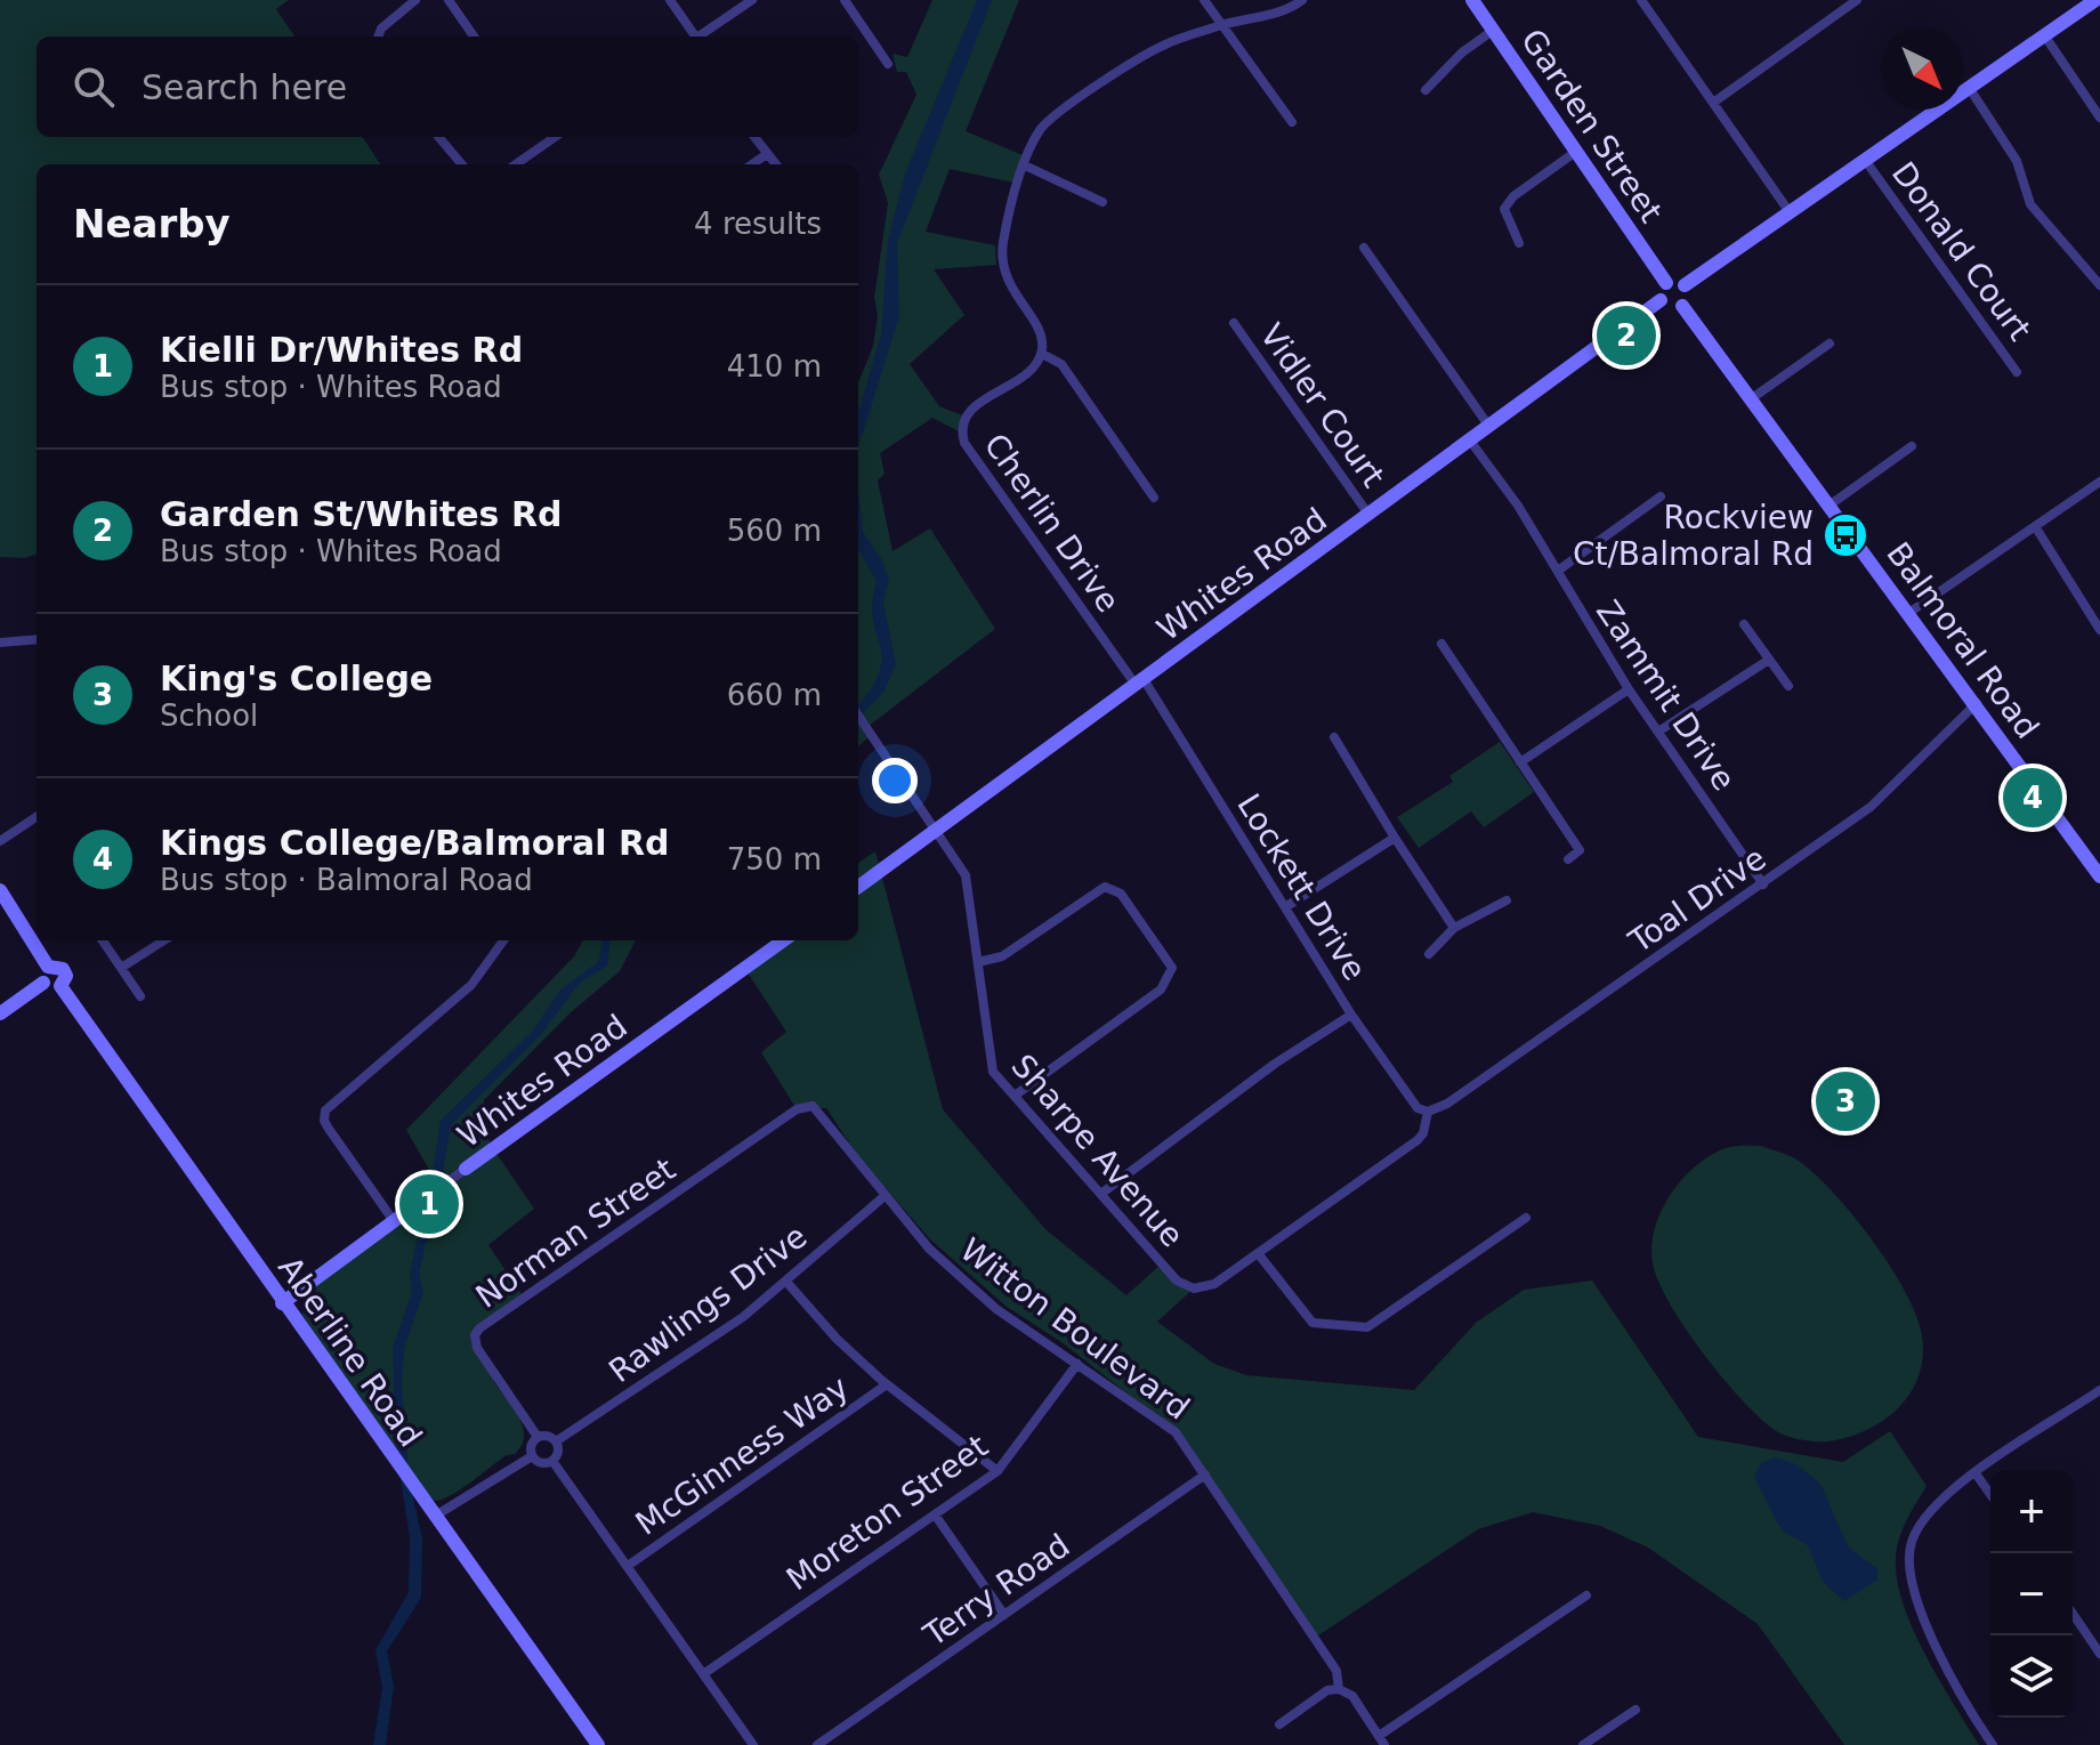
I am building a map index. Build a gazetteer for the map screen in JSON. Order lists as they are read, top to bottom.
{
  "streets": {
    "street": [
      "Garden Street",
      "Donald Court",
      "Vidler Court",
      "Cherlin Drive",
      "Whites Road",
      "Balmoral Road",
      "Zammit Drive",
      "Lockett Drive",
      "Toal Drive",
      "Sharpe Avenue",
      "Norman Street",
      "Rawlings Drive",
      "Witton Boulevard",
      "Aberline Road",
      "McGinness Way",
      "Moreton Street",
      "Terry Road"
    ]
  },
  "crossings": [
    ["Garden Street", "Whites Road"],
    ["Garden Street", "Balmoral Road"],
    ["Vidler Court", "Whites Road"],
    ["Cherlin Drive", "Whites Road"],
    ["Cherlin Drive", "Lockett Drive"],
    ["Whites Road", "Balmoral Road"],
    ["Whites Road", "Zammit Drive"],
    ["Whites Road", "Lockett Drive"],
    ["Whites Road", "Sharpe Avenue"],
    ["Whites Road", "Aberline Road"],
    ["Balmoral Road", "Toal Drive"],
    ["Zammit Drive", "Toal Drive"],
    ["Lockett Drive", "Toal Drive"],
    ["Lockett Drive", "Sharpe Avenue"],
    ["Toal Drive", "Sharpe Avenue"],
    ["Norman Street", "Rawlings Drive"],
    ["Norman Street", "Witton Boulevard"],
    ["Rawlings Drive", "Witton Boulevard"],
    ["Witton Boulevard", "Moreton Street"],
    ["Witton Boulevard", "Terry Road"]
  ],
  "places": {
    "bus stop": ["Rockview Ct/Balmoral Rd"]
  },
  "north": "bottom right",
  "page": {
    "search": "Search here",
    "heading": ["Nearby", "4 results"],
    "list": [
      {
        "mark": "1",
        "name": "Kielli Dr/Whites Rd",
        "note": "Bus stop · Whites Road",
        "value": "410 m"
      },
      {
        "mark": "2",
        "name": "Garden St/Whites Rd",
        "note": "Bus stop · Whites Road",
        "value": "560 m"
      },
      {
        "mark": "3",
        "name": "King's College",
        "note": "School",
        "value": "660 m"
      },
      {
        "mark": "4",
        "name": "Kings College/Balmoral Rd",
        "note": "Bus stop · Balmoral Road",
        "value": "750 m"
      }
    ],
    "pins": [
      "2",
      "4",
      "3",
      "1"
    ],
    "map_buttons": ["+", "−"]
  }
}
